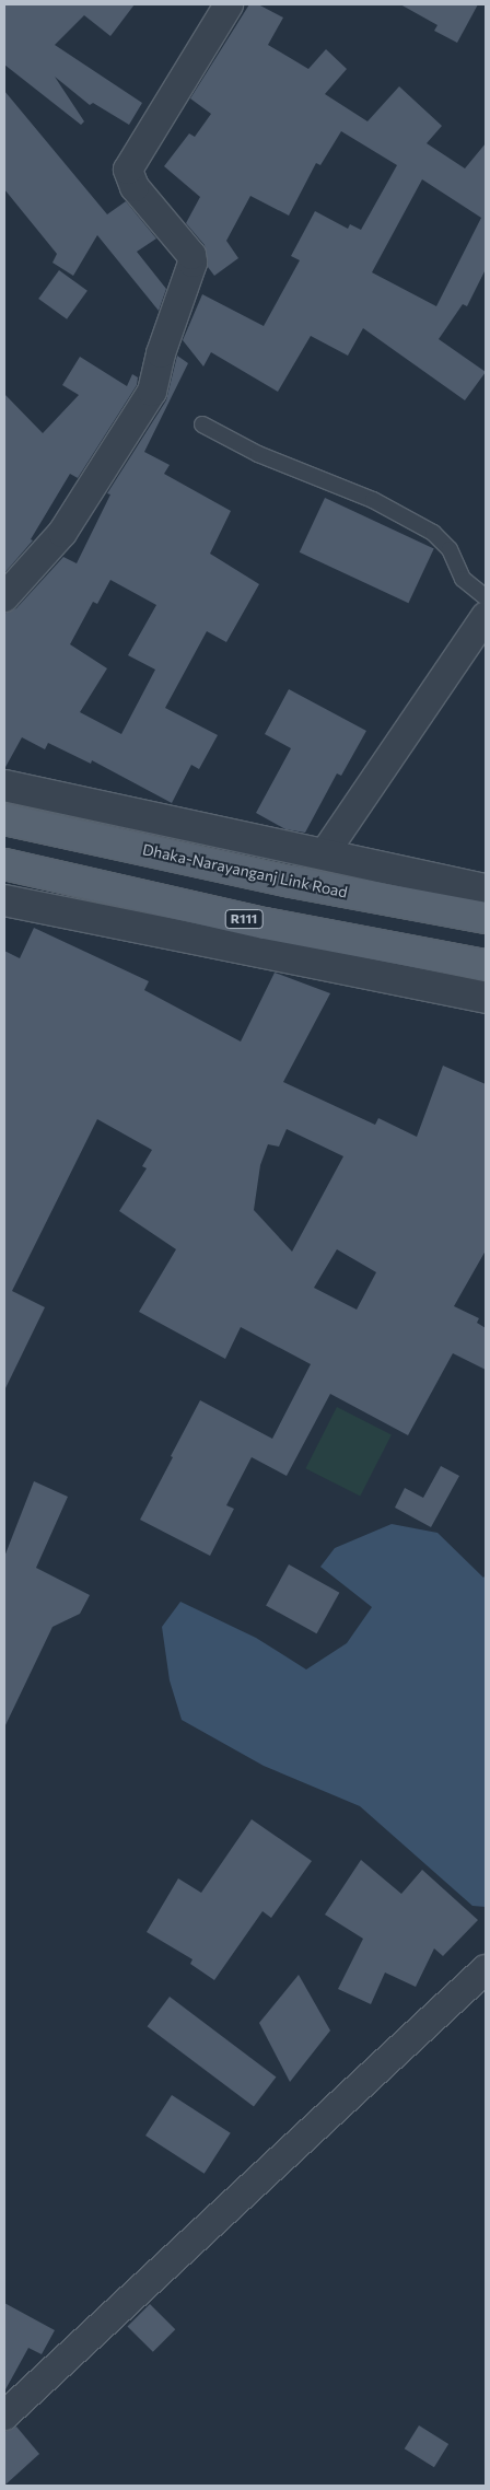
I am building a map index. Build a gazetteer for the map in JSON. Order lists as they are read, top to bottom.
{
  "streets": {
    "main road": ["Dhaka-Narayanganj Link Road", "R111"]
  }
}
